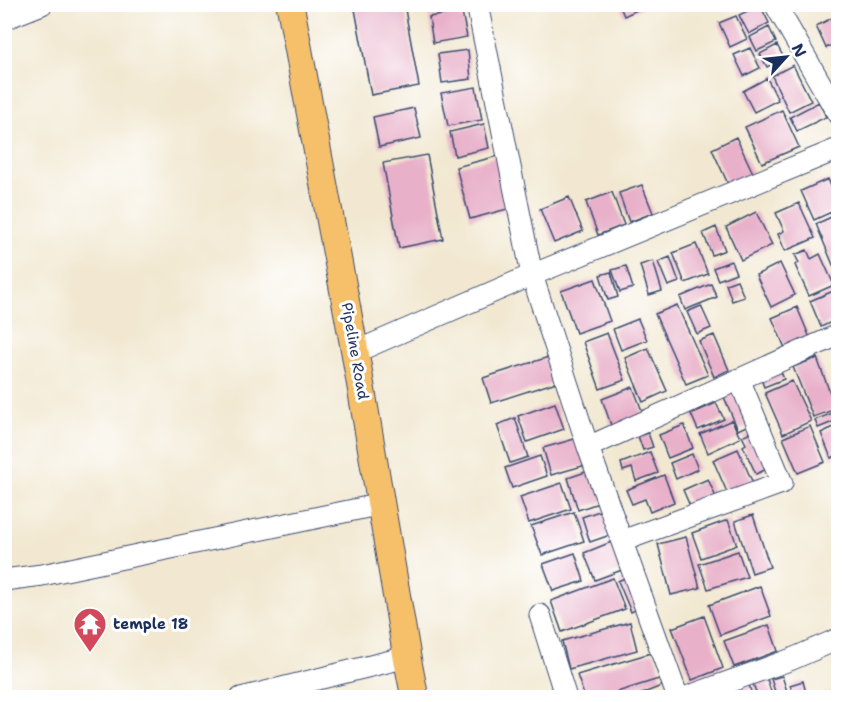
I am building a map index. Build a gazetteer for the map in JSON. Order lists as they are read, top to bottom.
{
  "streets": {
    "main road": ["Pipeline Road"]
  },
  "places": {
    "temple": ["temple 18"]
  },
  "north": "top right"
}
